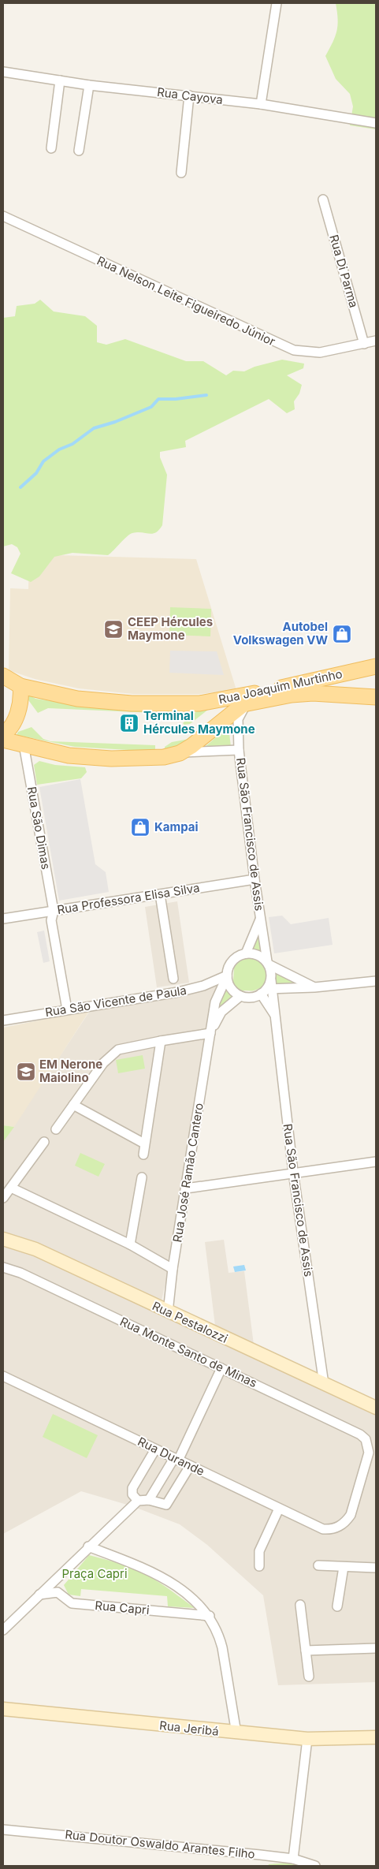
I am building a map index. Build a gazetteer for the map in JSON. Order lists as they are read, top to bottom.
{
  "streets": {
    "main road": ["Rua Joaquim Murtinho"],
    "street": [
      "Rua Cayova",
      "Rua Di Parma",
      "Rua Nelson Leite Figueiredo Júnior",
      "Rua São Dimas",
      "Rua São Francisco de Assis",
      "Rua Professora Elisa Silva",
      "Rua São Vicente de Paula",
      "Rua José Ramão Cantero",
      "Rua Pestalozzi",
      "Rua Monte Santo de Minas",
      "Rua Durande",
      "Rua Capri",
      "Rua Jeribá",
      "Rua Doutor Oswaldo Arantes Filho"
    ]
  },
  "crossings": [
    ["Rua Di Parma", "Rua Nelson Leite Figueiredo Júnior"],
    ["Rua Joaquim Murtinho", "Rua São Dimas"],
    ["Rua Joaquim Murtinho", "Rua São Francisco de Assis"],
    ["Rua São Dimas", "Rua Professora Elisa Silva"],
    ["Rua São Dimas", "Rua São Vicente de Paula"],
    ["Rua São Francisco de Assis", "Rua Professora Elisa Silva"],
    ["Rua São Francisco de Assis", "Rua São Vicente de Paula"],
    ["Rua São Francisco de Assis", "Rua José Ramão Cantero"],
    ["Rua São Francisco de Assis", "Rua Pestalozzi"],
    ["Rua São Vicente de Paula", "Rua José Ramão Cantero"],
    ["Rua José Ramão Cantero", "Rua Pestalozzi"],
    ["Rua Monte Santo de Minas", "Rua Durande"]
  ],
  "parks": ["Praça Capri"],
  "places": {
    "school or university": ["CEEP Hércules Maymone", "EM Nerone Maiolino"],
    "shop": ["Autobel Volkswagen VW", "Kampai"],
    "building": ["Terminal Hércules Maymone"]
  }
}
